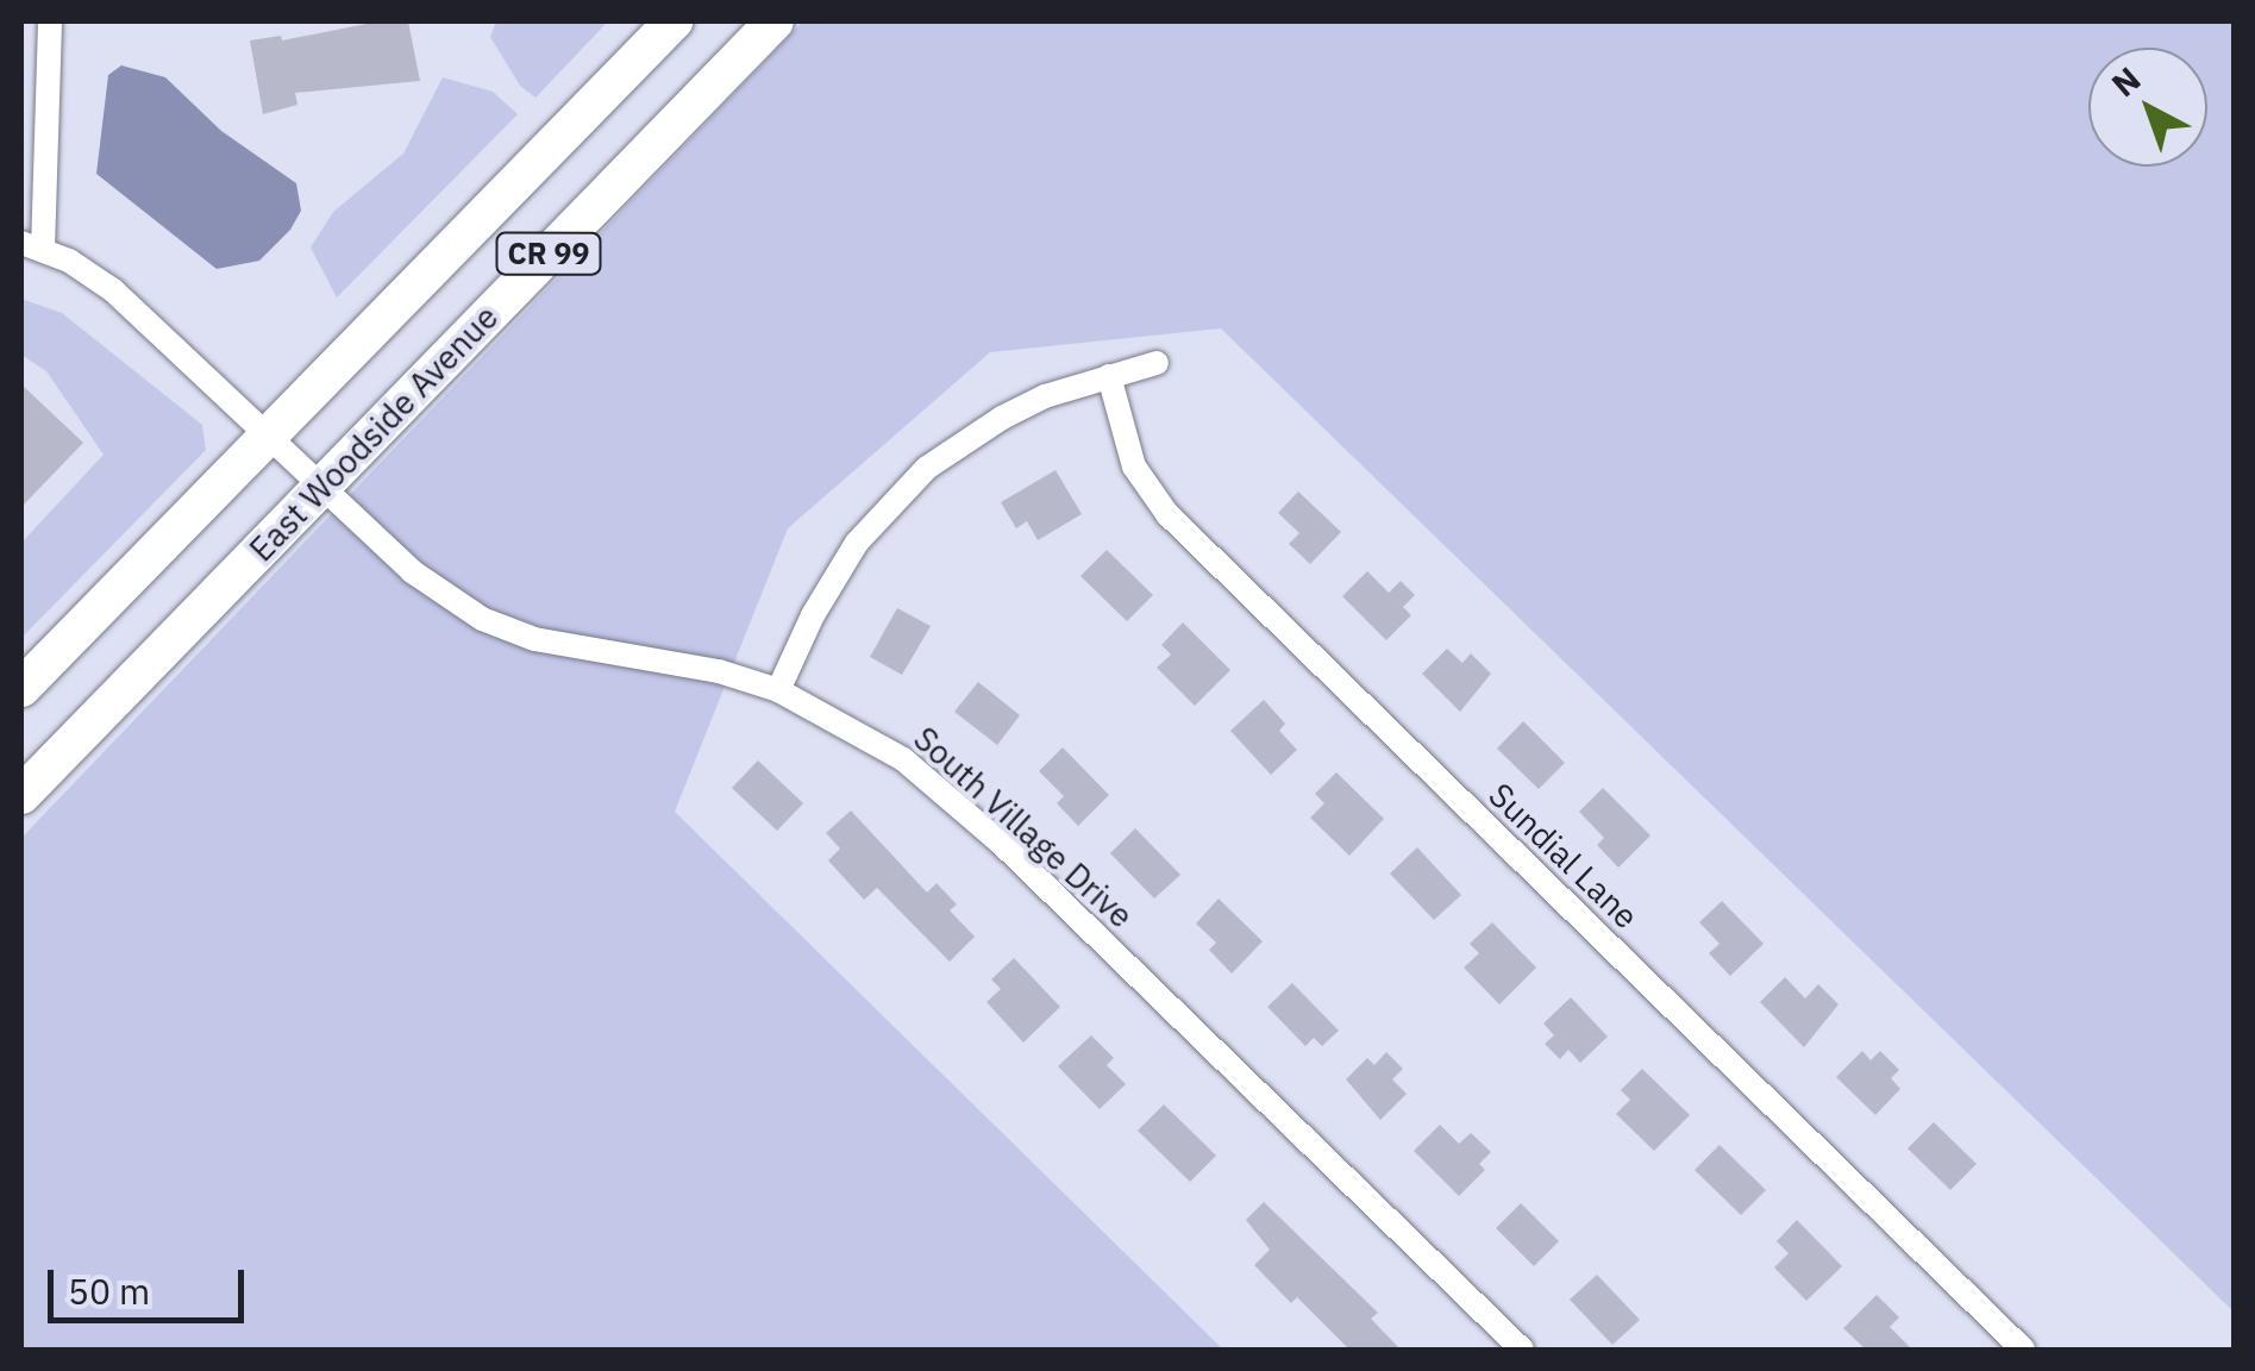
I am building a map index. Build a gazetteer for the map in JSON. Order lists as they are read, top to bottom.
{
  "streets": {
    "main road": ["CR 99", "East Woodside Avenue"],
    "street": ["South Village Drive", "Sundial Lane"]
  },
  "crossings": [
    ["CR 99", "South Village Drive"],
    ["East Woodside Avenue", "South Village Drive"]
  ],
  "scale_bar": "50 m",
  "north": "top left"
}
